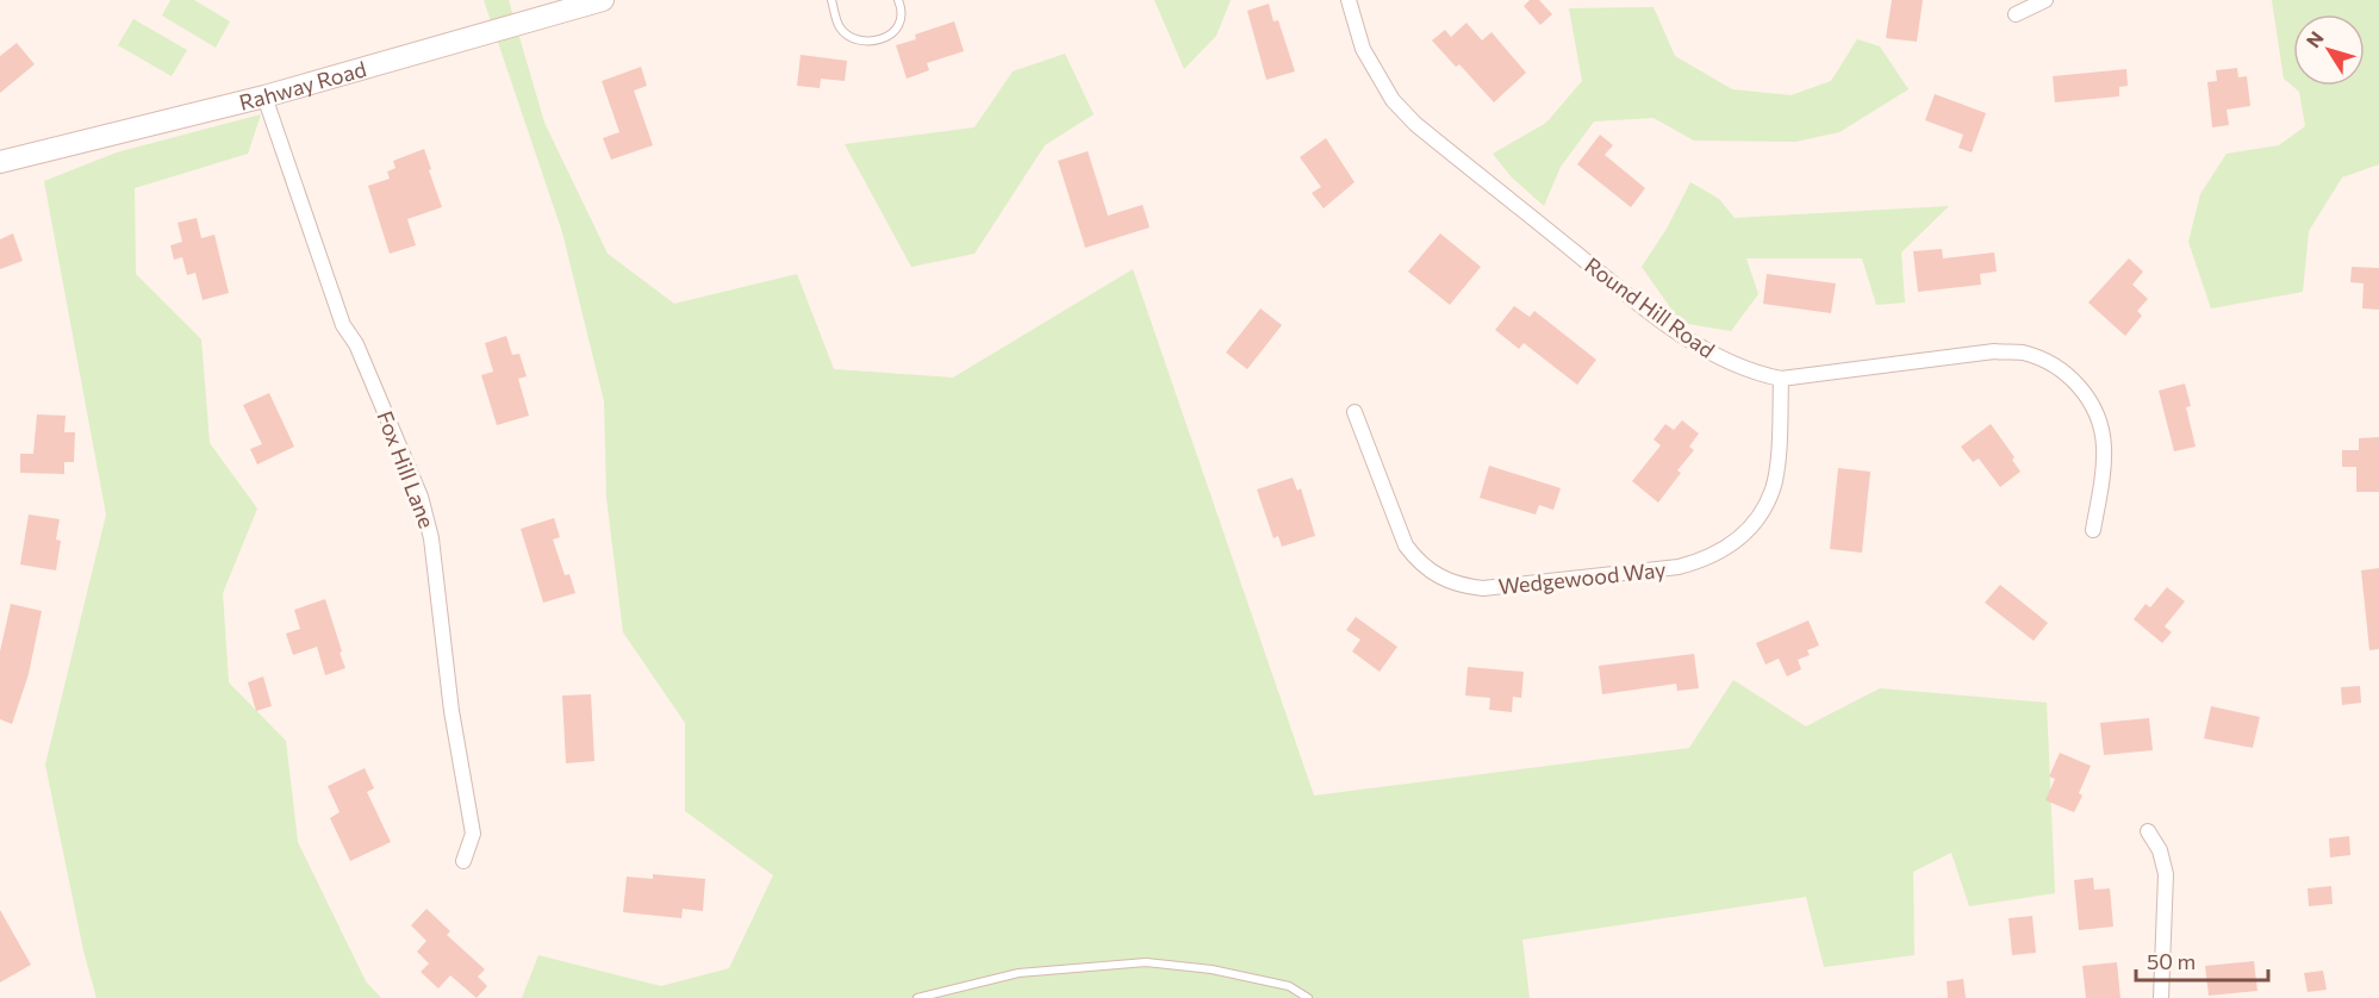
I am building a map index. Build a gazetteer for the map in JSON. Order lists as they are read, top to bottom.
{
  "streets": {
    "street": [
      "Rahway Road",
      "Round Hill Road",
      "Fox Hill Lane",
      "Wedgewood Way"
    ]
  },
  "crossings": [
    ["Rahway Road", "Fox Hill Lane"],
    ["Round Hill Road", "Wedgewood Way"]
  ],
  "scale_bar": "50 m",
  "north": "top left"
}
